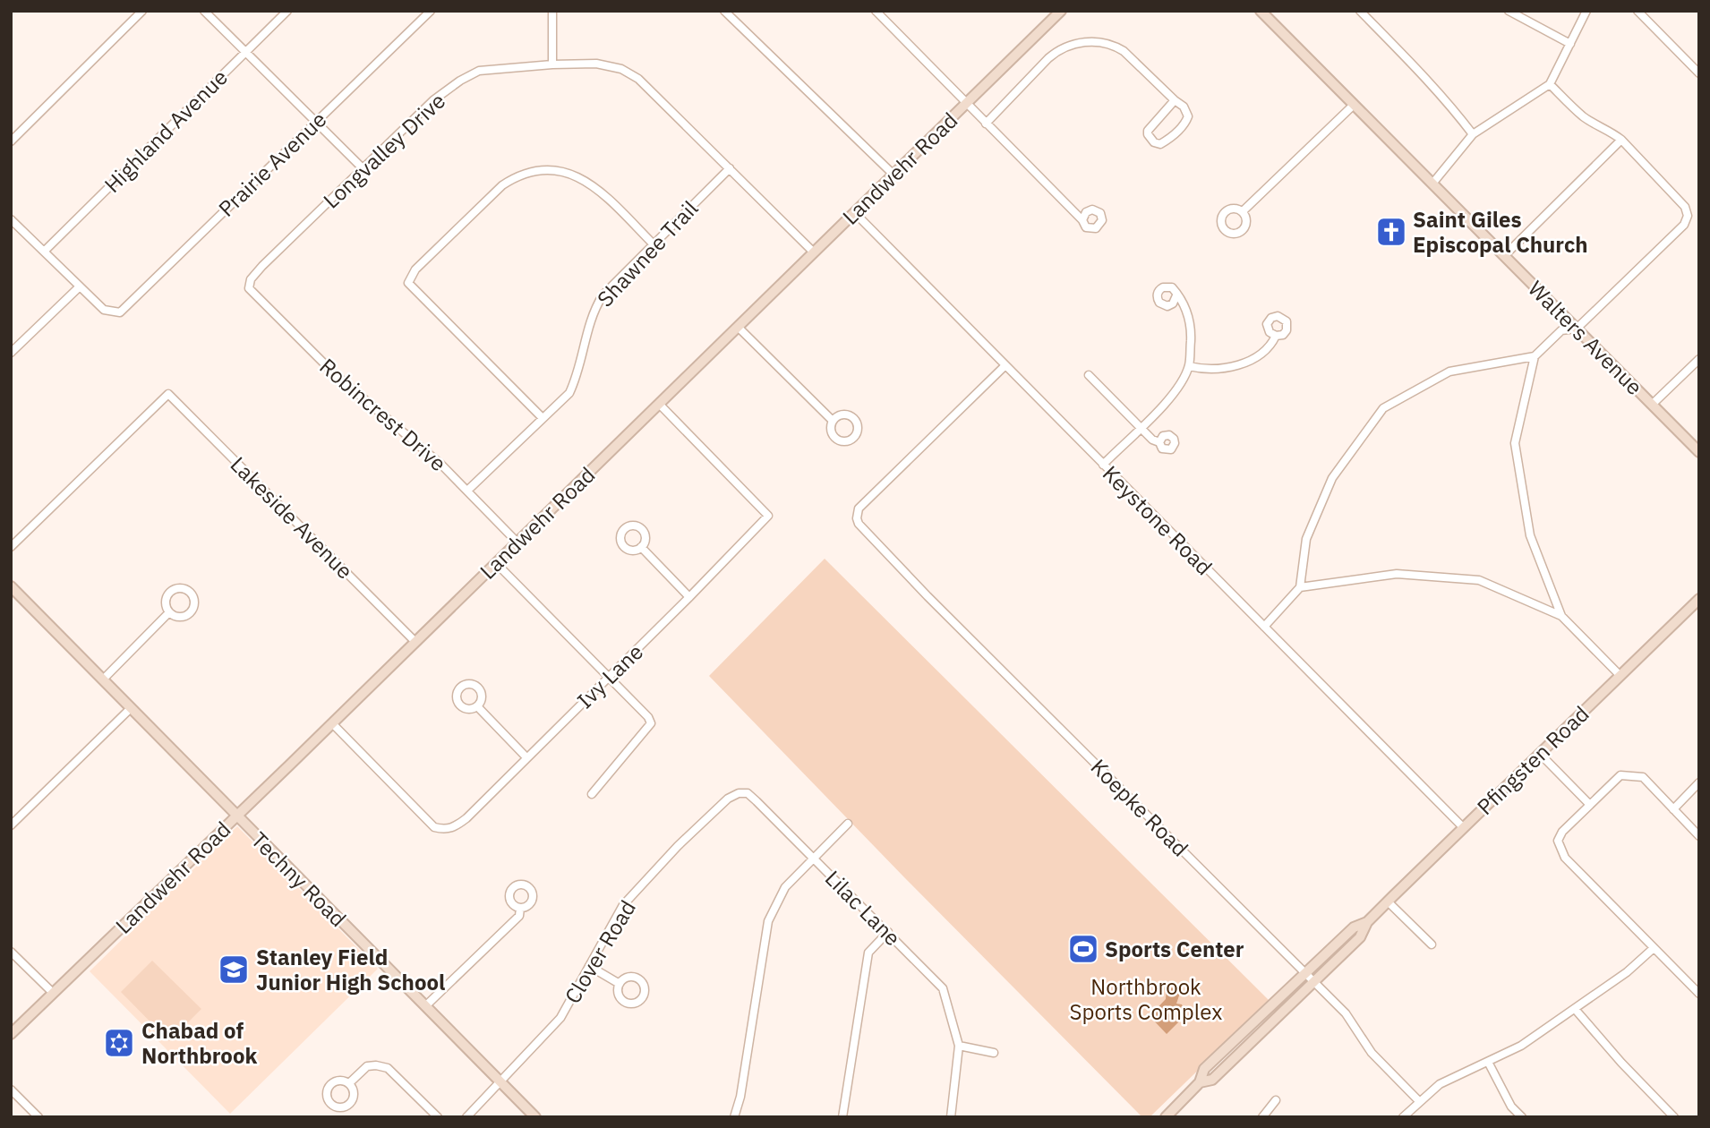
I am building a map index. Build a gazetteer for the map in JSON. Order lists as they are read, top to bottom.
{
  "streets": {
    "main road": [
      "Landwehr Road",
      "Walters Avenue",
      "Pfingsten Road",
      "Techny Road"
    ],
    "street": [
      "Highland Avenue",
      "Longvalley Drive",
      "Prairie Avenue",
      "Shawnee Trail",
      "Robincrest Drive",
      "Lakeside Avenue",
      "Keystone Road",
      "Ivy Lane",
      "Koepke Road",
      "Lilac Lane",
      "Clover Road"
    ]
  },
  "crossings": [
    ["Longvalley Drive", "Landwehr Road"],
    ["Longvalley Drive", "Shawnee Trail"],
    ["Longvalley Drive", "Robincrest Drive"],
    ["Landwehr Road", "Robincrest Drive"],
    ["Landwehr Road", "Lakeside Avenue"],
    ["Landwehr Road", "Keystone Road"],
    ["Landwehr Road", "Ivy Lane"],
    ["Landwehr Road", "Techny Road"],
    ["Shawnee Trail", "Robincrest Drive"],
    ["Keystone Road", "Pfingsten Road"],
    ["Keystone Road", "Koepke Road"],
    ["Pfingsten Road", "Koepke Road"],
    ["Techny Road", "Clover Road"],
    ["Lilac Lane", "Clover Road"]
  ],
  "parks": ["Northbrook Sports Complex"],
  "places": {
    "church": ["Saint Giles Episcopal Church"],
    "sports": ["Sports Center"],
    "school or university": ["Stanley Field Junior High School"],
    "synagogue": ["Chabad of Northbrook"]
  }
}
